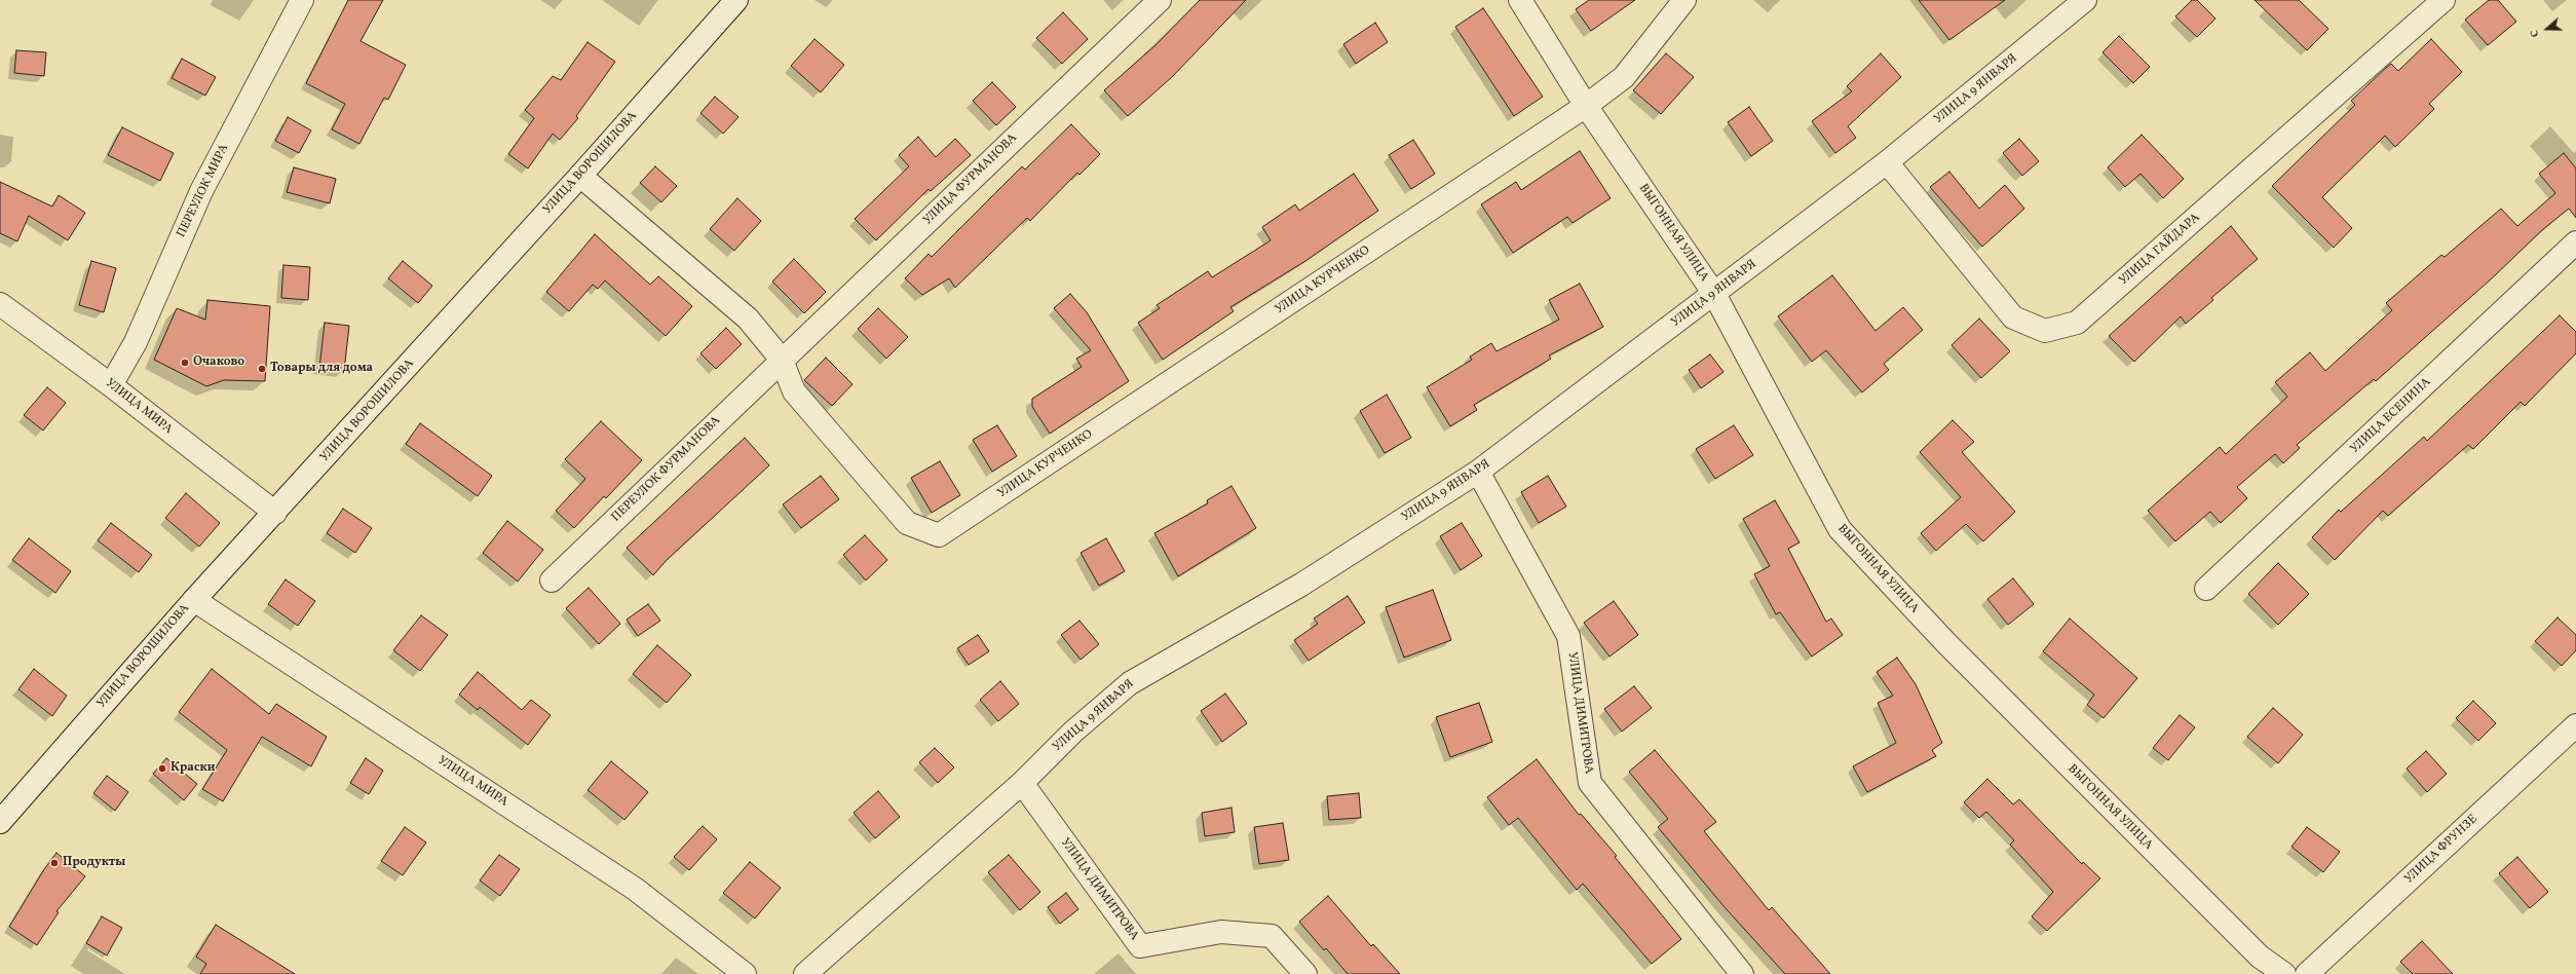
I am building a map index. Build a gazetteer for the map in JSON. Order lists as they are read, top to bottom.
{
  "streets": {
    "street": [
      "УЛИЦА 9 ЯНВАРЯ",
      "УЛИЦА ВОРОШИЛОВА",
      "УЛИЦА ФУРМАНОВА",
      "ПЕРЕУЛОК МИРА",
      "ВЫГОННАЯ УЛИЦА",
      "УЛИЦА ГАЙДАРА",
      "УЛИЦА КУРЧЕНКО",
      "УЛИЦА МИРА",
      "УЛИЦА ЕСЕНИНА",
      "ПЕРЕУЛОК ФУРМАНОВА",
      "УЛИЦА ДИМИТРОВА",
      "УЛИЦА ФРУНЗЕ"
    ]
  },
  "crossings": [
    ["УЛИЦА 9 ЯНВАРЯ", "ВЫГОННАЯ УЛИЦА"],
    ["УЛИЦА 9 ЯНВАРЯ", "УЛИЦА ГАЙДАРА"],
    ["УЛИЦА 9 ЯНВАРЯ", "УЛИЦА ДИМИТРОВА"],
    ["УЛИЦА ВОРОШИЛОВА", "УЛИЦА МИРА"],
    ["УЛИЦА ФУРМАНОВА", "УЛИЦА КУРЧЕНКО"],
    ["УЛИЦА ФУРМАНОВА", "ПЕРЕУЛОК ФУРМАНОВА"],
    ["ПЕРЕУЛОК МИРА", "УЛИЦА МИРА"],
    ["ВЫГОННАЯ УЛИЦА", "УЛИЦА КУРЧЕНКО"],
    ["УЛИЦА КУРЧЕНКО", "ПЕРЕУЛОК ФУРМАНОВА"]
  ],
  "places": [
    "Очаково",
    "Товары для дома",
    "Краски",
    "Продукты"
  ],
  "north": "left"
}
